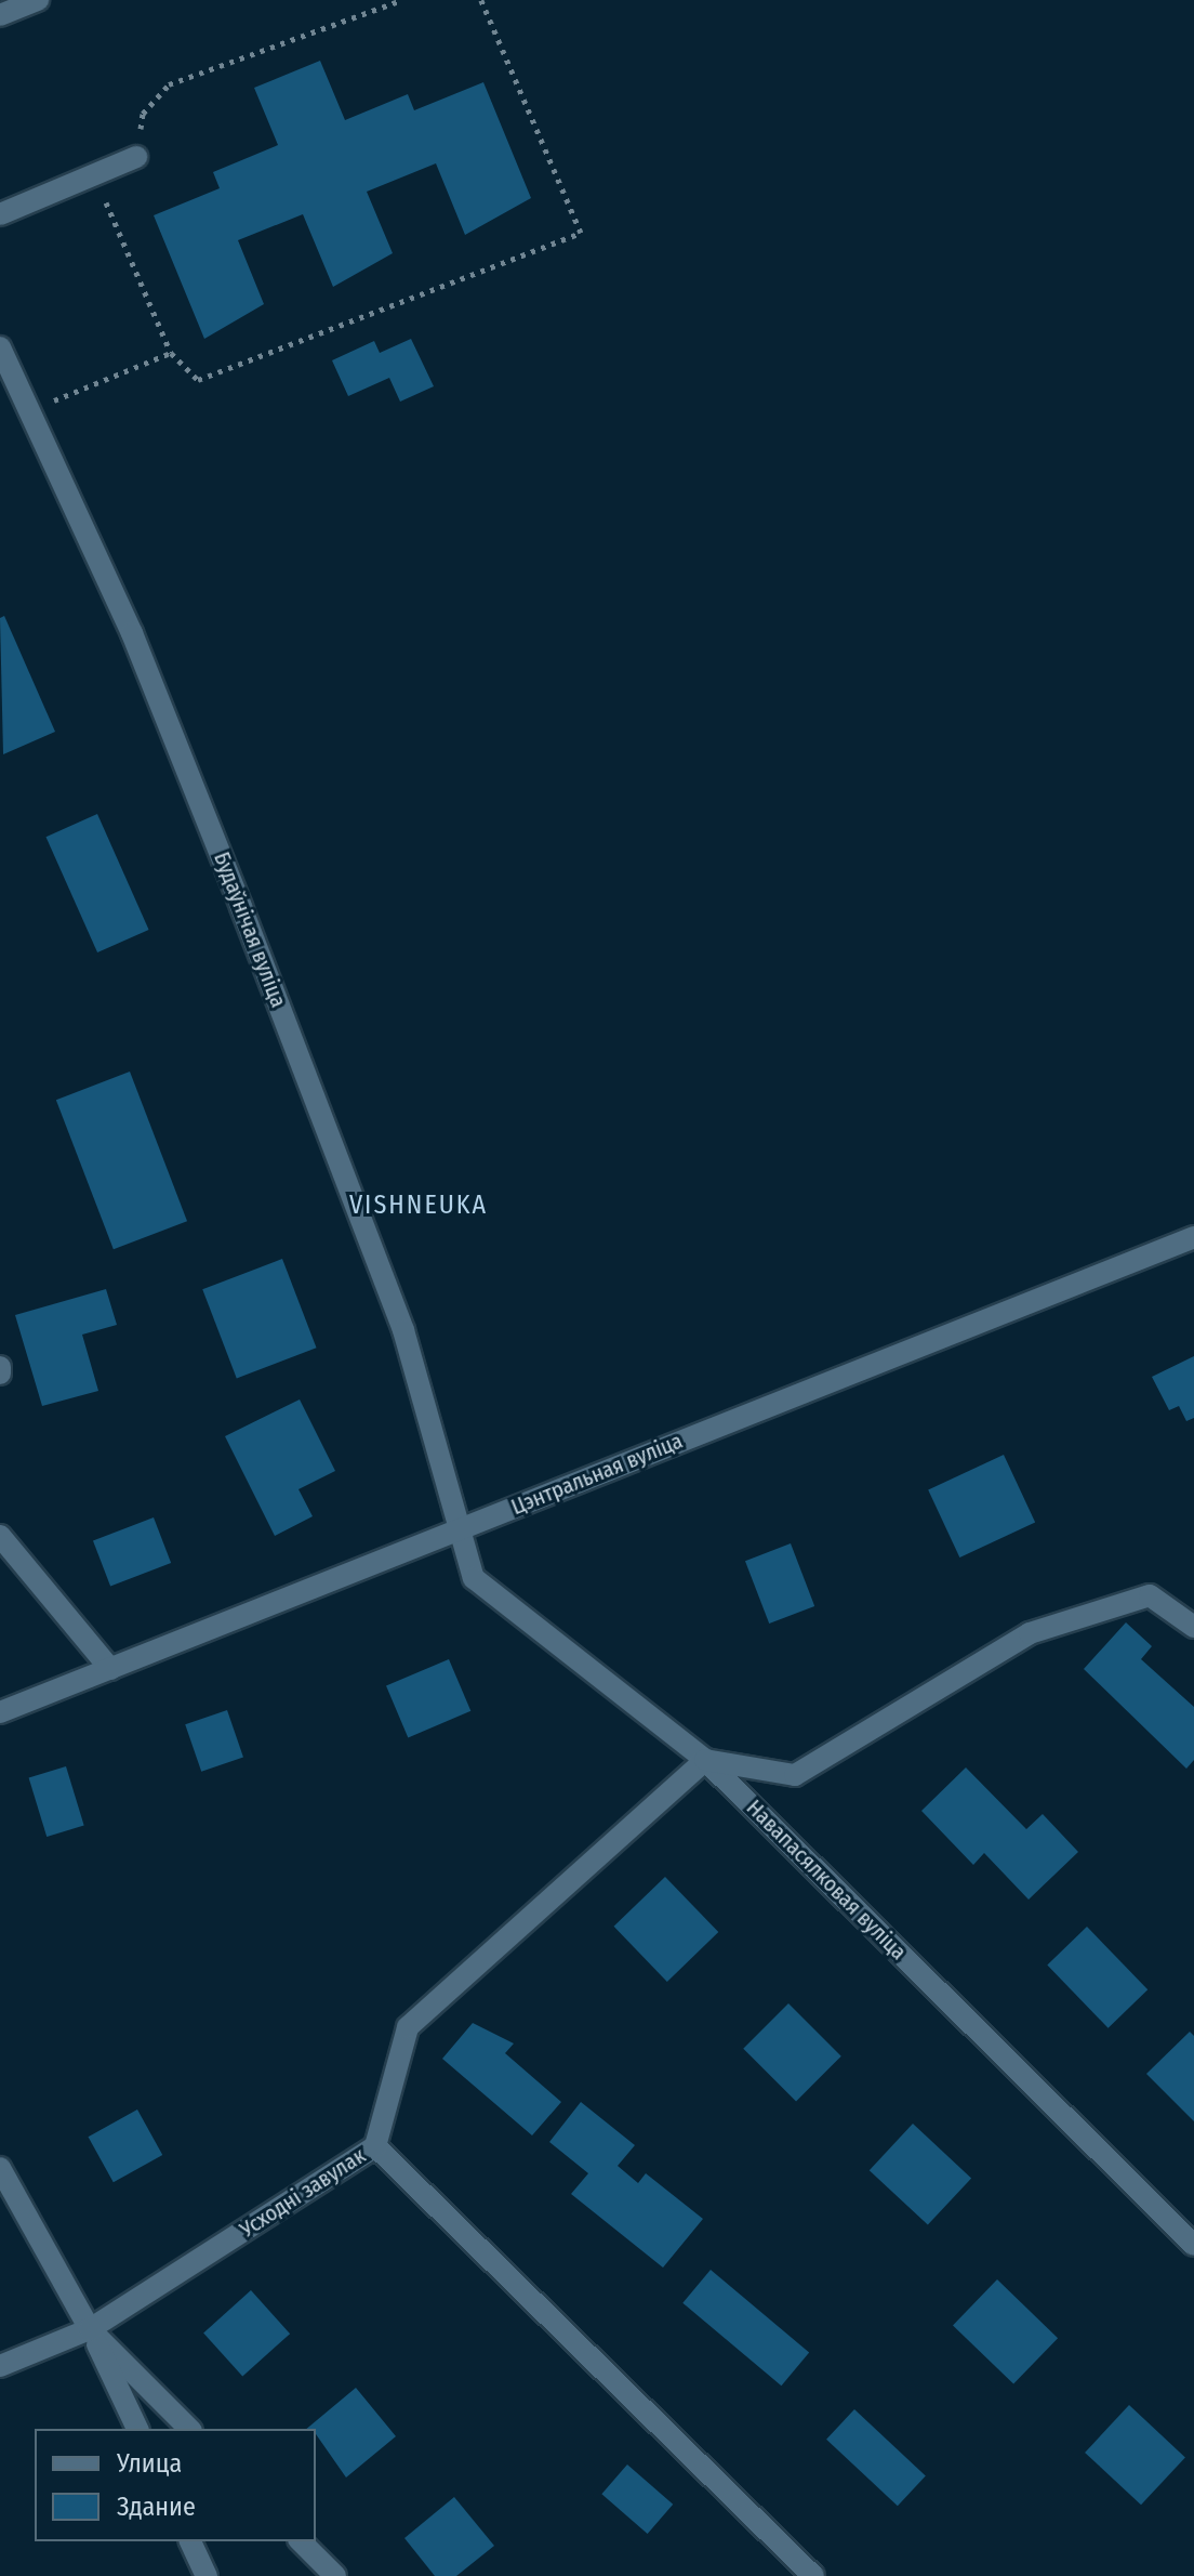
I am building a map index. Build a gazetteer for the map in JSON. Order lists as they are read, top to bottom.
{
  "streets": {
    "street": [
      "Будаўнічая вуліца",
      "Цэнтральная вуліца",
      "Навапасялковая вуліца",
      "Усходні завулак"
    ]
  },
  "crossings": [
    ["Будаўнічая вуліца", "Цэнтральная вуліца"],
    ["Будаўнічая вуліца", "Навапасялковая вуліца"],
    ["Цэнтральная вуліца", "Навапасялковая вуліца"],
    ["Навапасялковая вуліца", "Усходні завулак"]
  ],
  "districts": ["VISHNEUKA"],
  "legend": ["Улица", "Здание"]
}
